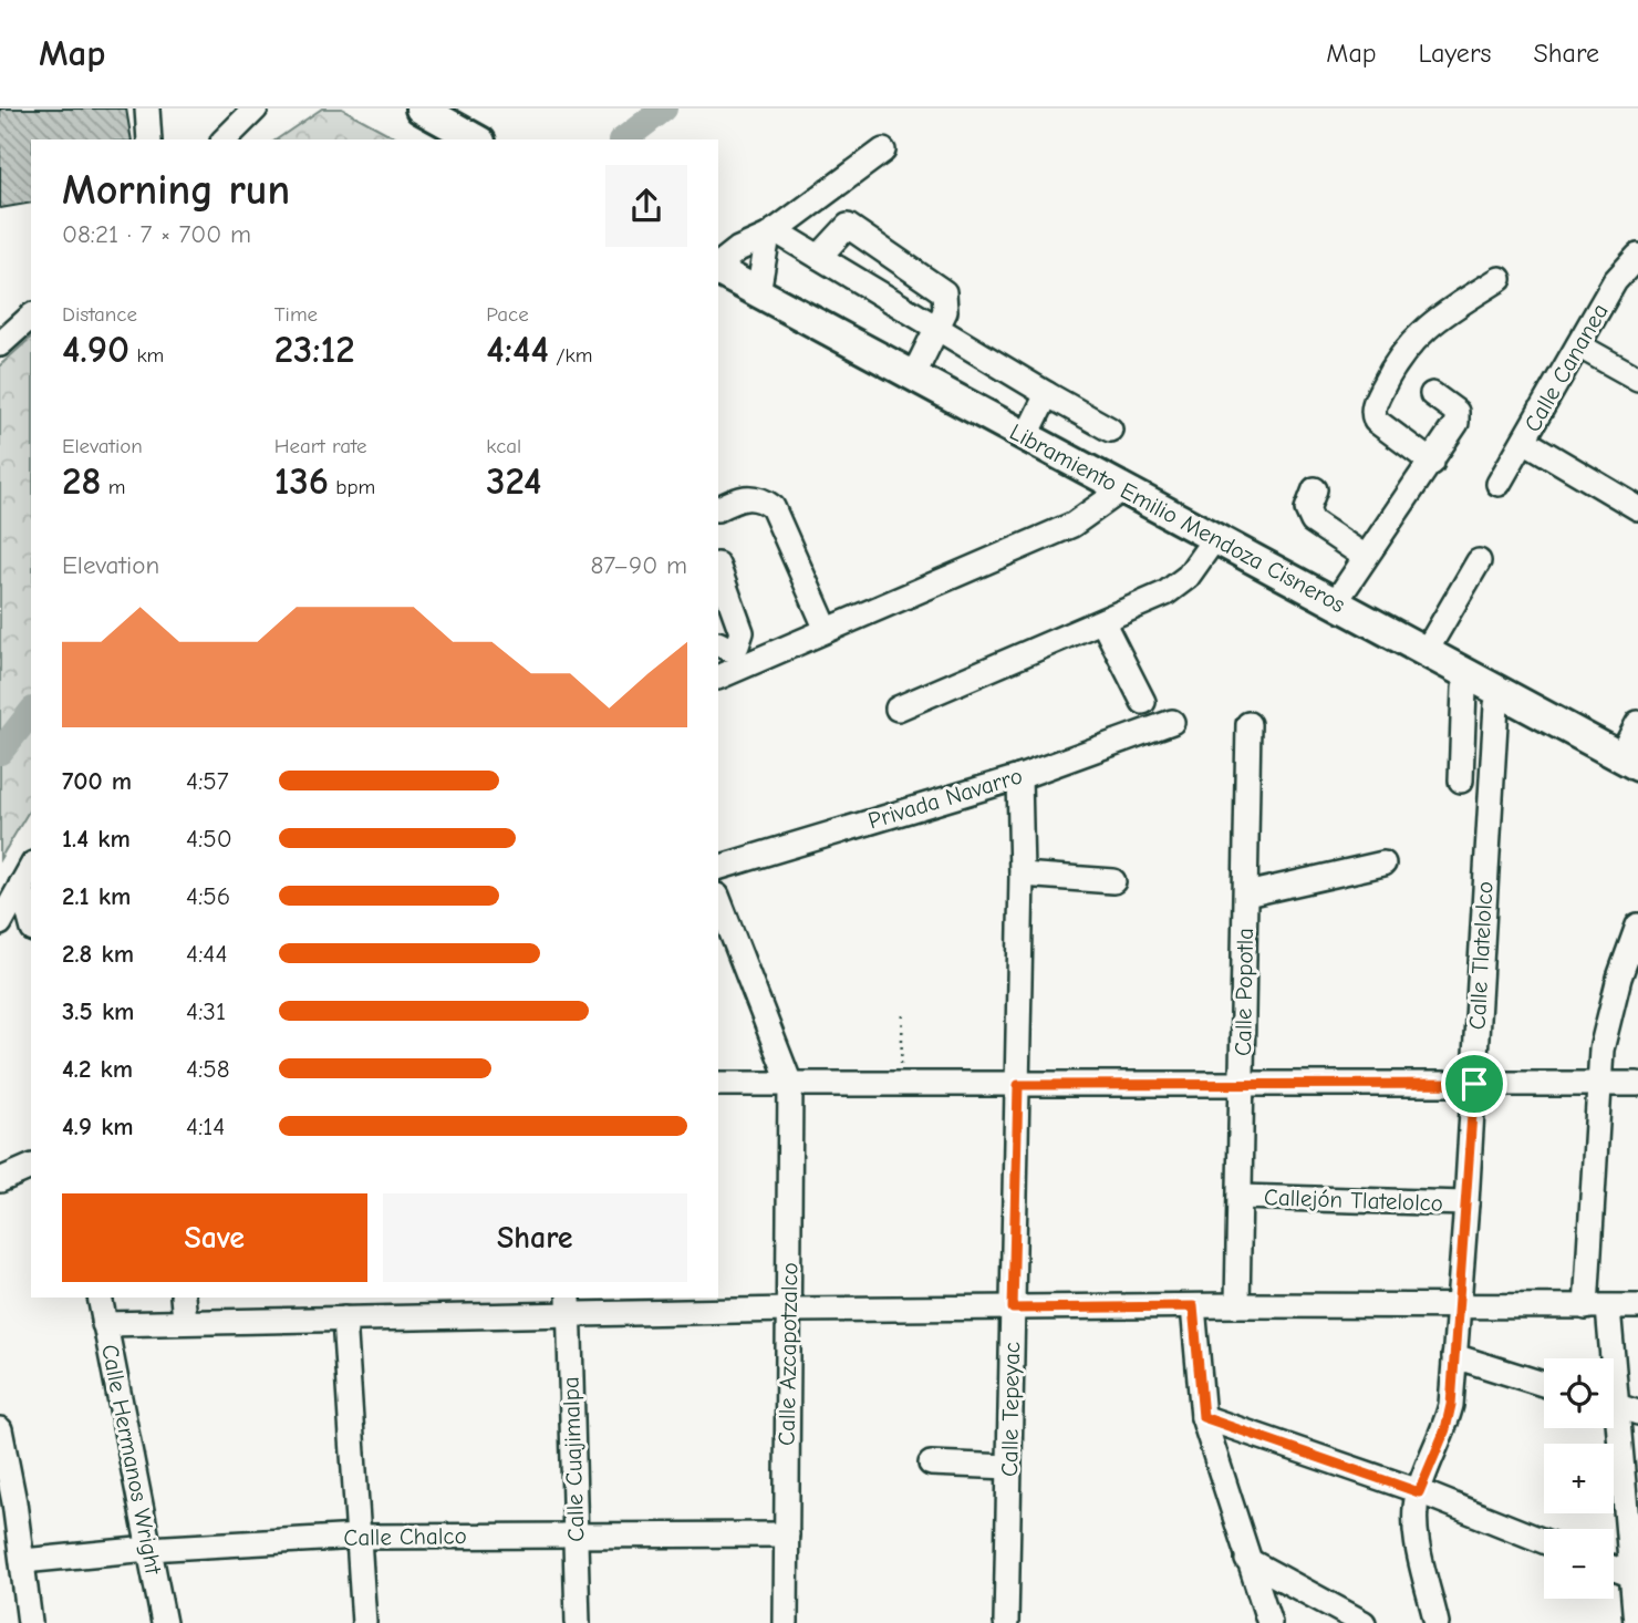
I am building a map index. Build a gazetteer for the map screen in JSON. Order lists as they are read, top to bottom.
{
  "streets": {
    "main road": ["Libramiento Emilio Mendoza Cisneros"],
    "street": [
      "Calle Cananea",
      "Privada Navarro",
      "Calle Tlatelolco",
      "Calle Popotla",
      "Callejón Tlatelolco",
      "Calle Azcapotzalco",
      "Calle Tepeyac",
      "Calle Hermanos Wright",
      "Calle Cuajimalpa",
      "Calle Chalco"
    ]
  },
  "crossings": [
    ["Libramiento Emilio Mendoza Cisneros", "Calle Tlatelolco"],
    ["Privada Navarro", "Calle Tepeyac"],
    ["Calle Tlatelolco", "Callejón Tlatelolco"],
    ["Calle Popotla", "Callejón Tlatelolco"],
    ["Calle Azcapotzalco", "Calle Chalco"],
    ["Calle Hermanos Wright", "Calle Chalco"],
    ["Calle Cuajimalpa", "Calle Chalco"]
  ],
  "page": {
    "header": "Map",
    "nav": ["Map", "Layers", "Share"],
    "heading": ["Morning run", "08:21 · 7 × 700 m"],
    "stats": [
      ["Distance", "4.90 km"],
      ["Time", "23:12"],
      ["Pace", "4:44 /km"],
      ["Elevation", "28 m"],
      ["Heart rate", "136 bpm"],
      ["kcal", "324"]
    ],
    "chart": ["Elevation", "87–90 m"],
    "list": [
      {
        "name": "700 m",
        "note": "4:57"
      },
      {
        "name": "1.4 km",
        "note": "4:50"
      },
      {
        "name": "2.1 km",
        "note": "4:56"
      },
      {
        "name": "2.8 km",
        "note": "4:44"
      },
      {
        "name": "3.5 km",
        "note": "4:31"
      },
      {
        "name": "4.2 km",
        "note": "4:58"
      },
      {
        "name": "4.9 km",
        "note": "4:14"
      }
    ],
    "buttons": ["Save", "Share"],
    "map_buttons": ["+", "−"]
  }
}
